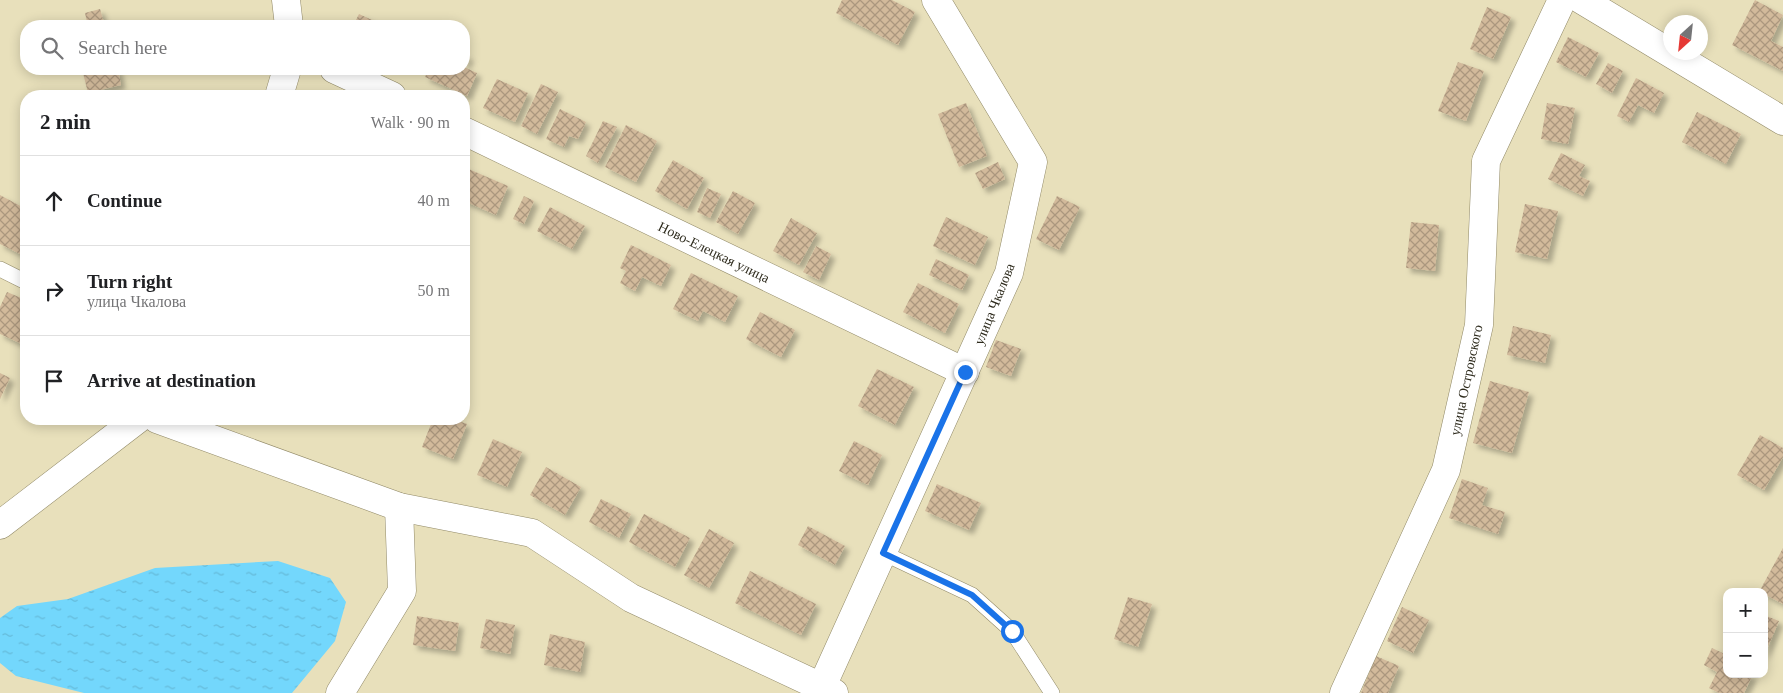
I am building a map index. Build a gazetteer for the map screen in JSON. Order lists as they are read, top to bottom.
{
  "streets": {
    "street": ["Ново-Елецкая улица", "улица Чкалова", "улица Островского"]
  },
  "crossings": [
    ["Ново-Елецкая улица", "улица Чкалова"]
  ],
  "north": "bottom left",
  "page": {
    "search": "Search here",
    "heading": ["2 min", "Walk · 90 m"],
    "list": [
      ["Continue", "40 m"],
      ["Turn right", "улица Чкалова", "50 m"],
      "Arrive at destination"
    ],
    "map_buttons": ["+", "−"]
  }
}
